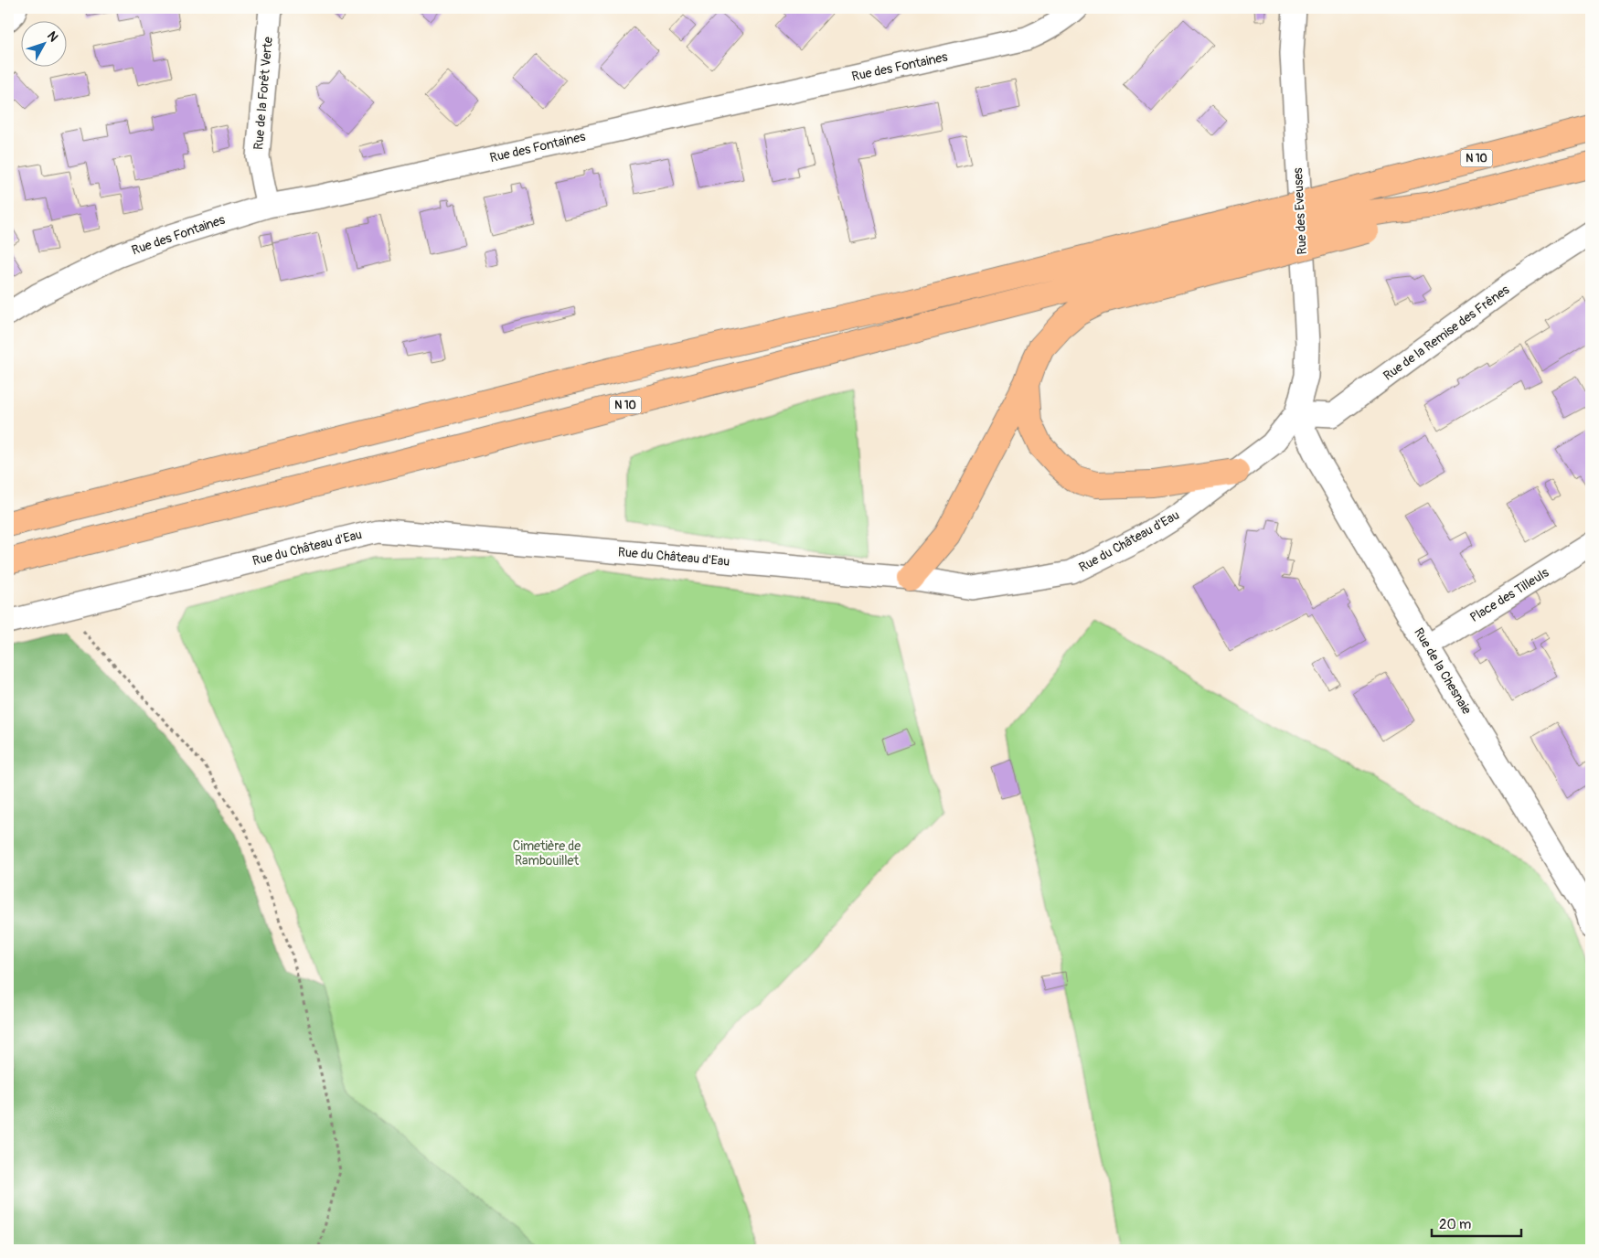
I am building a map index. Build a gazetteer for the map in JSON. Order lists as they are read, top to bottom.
{
  "streets": {
    "main road": ["N 10"],
    "street": [
      "Rue des Fontaines",
      "Rue de la Forêt Verte",
      "Rue des Eveuses",
      "Rue de la Remise des Frênes",
      "Rue du Château d'Eau",
      "Place des Tilleuls",
      "Rue de la Chesnaie"
    ]
  },
  "crossings": [
    ["Rue des Fontaines", "Rue de la Forêt Verte"],
    ["Rue des Eveuses", "Rue de la Remise des Frênes"],
    ["Rue des Eveuses", "Rue du Château d'Eau"],
    ["Rue des Eveuses", "Rue de la Chesnaie"],
    ["Rue de la Remise des Frênes", "Rue du Château d'Eau"],
    ["Rue de la Remise des Frênes", "Rue de la Chesnaie"],
    ["Rue du Château d'Eau", "Rue de la Chesnaie"],
    ["Place des Tilleuls", "Rue de la Chesnaie"]
  ],
  "parks": ["Cimetière de Rambouillet"],
  "scale_bar": "20 m",
  "north": "top right"
}
